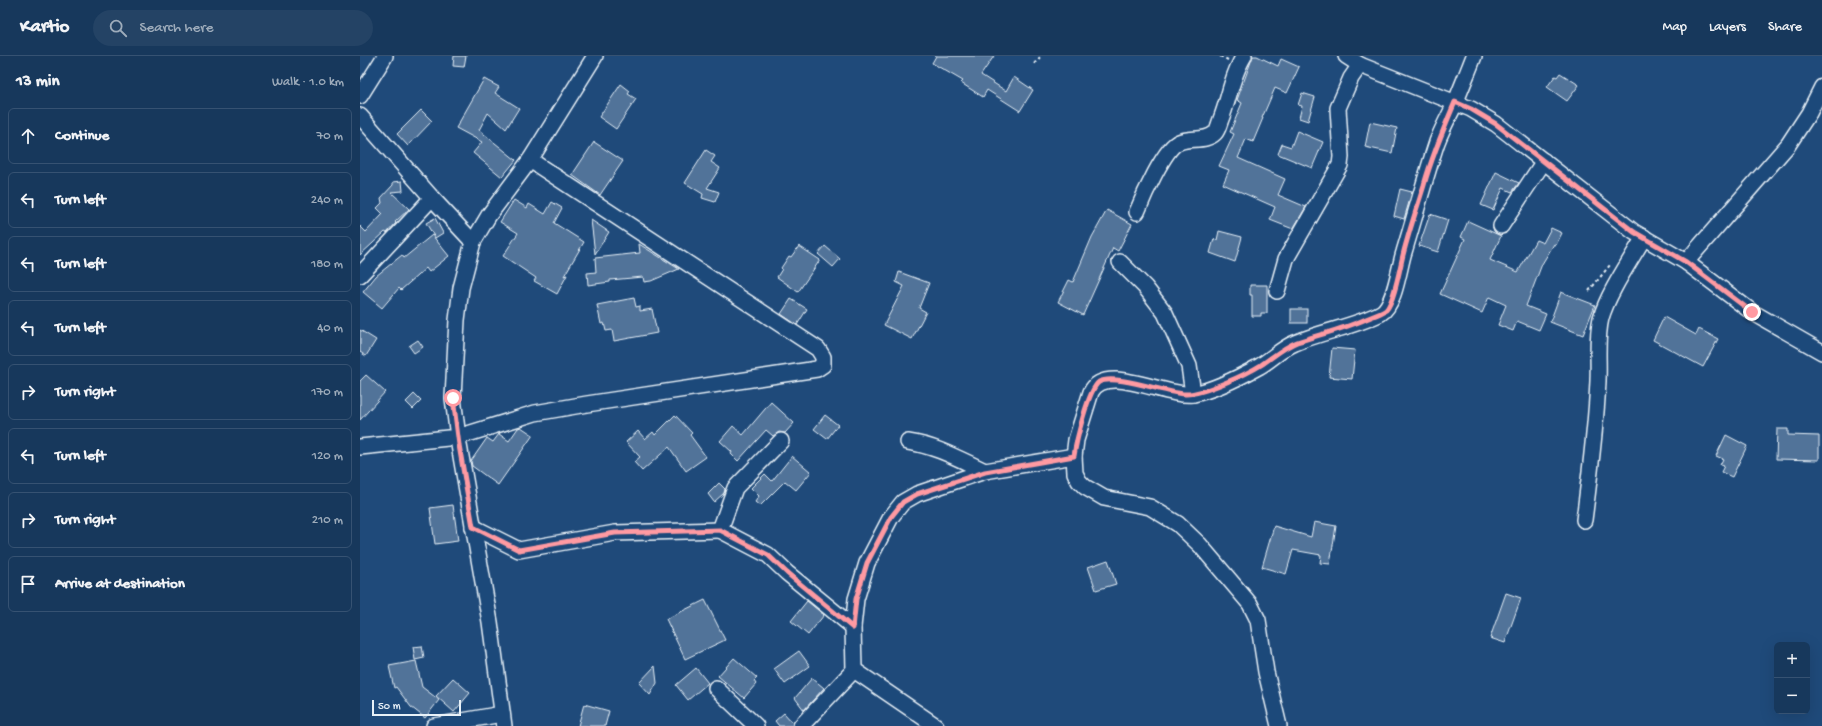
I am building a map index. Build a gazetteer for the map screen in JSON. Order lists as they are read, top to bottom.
{
  "scale_bar": "50 m",
  "page": {
    "header": "Kartio",
    "search": "Search here",
    "nav": ["Map", "Layers", "Share"],
    "heading": ["13 min", "Walk · 1.0 km"],
    "list": [
      ["Continue", "70 m"],
      ["Turn left", "240 m"],
      ["Turn left", "180 m"],
      ["Turn left", "40 m"],
      ["Turn right", "170 m"],
      ["Turn left", "120 m"],
      ["Turn right", "210 m"],
      "Arrive at destination"
    ],
    "map_buttons": ["+", "−"],
    "scale": "50 m"
  }
}
